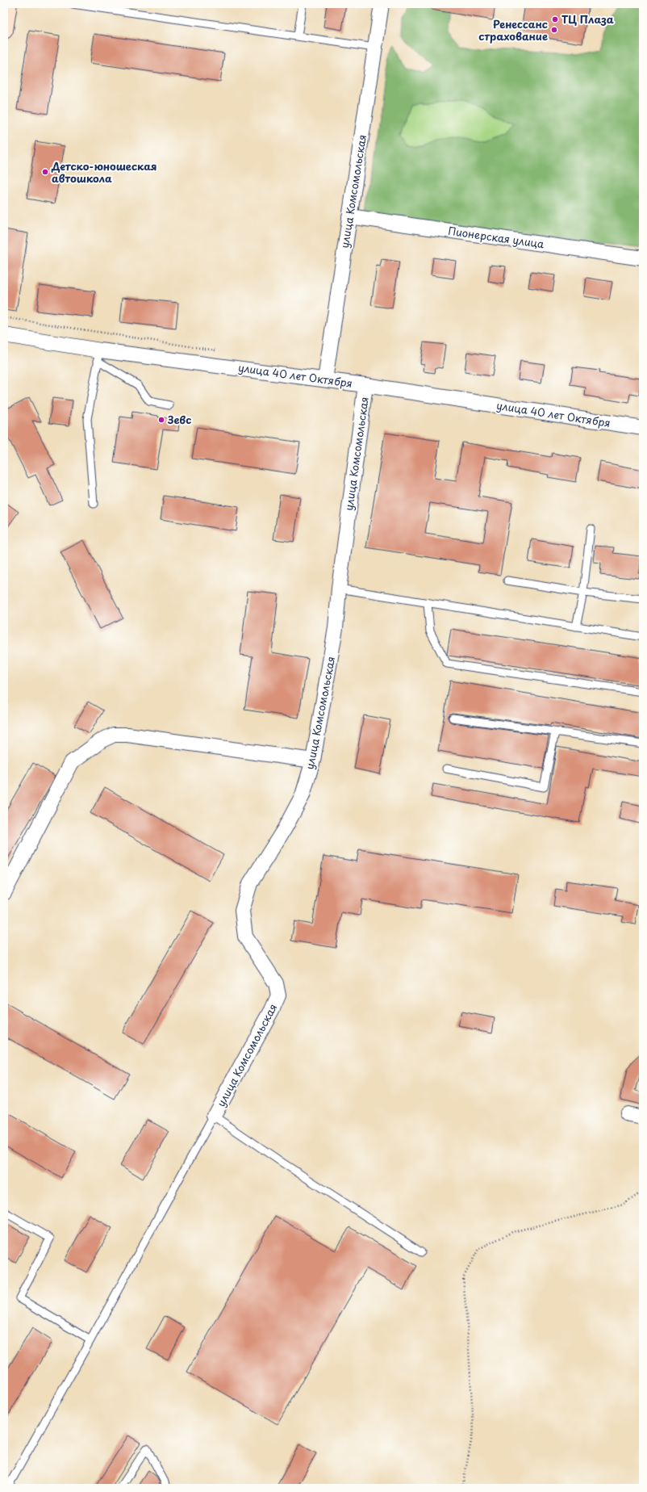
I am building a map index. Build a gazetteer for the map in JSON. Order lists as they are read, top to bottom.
{
  "streets": {
    "street": ["улица Комсомольская", "Пионерская улица", "улица 40 лет Октября"]
  },
  "crossings": [
    ["улица Комсомольская", "Пионерская улица"],
    ["улица Комсомольская", "улица 40 лет Октября"]
  ],
  "places": [
    "ТЦ Плаза",
    "Ренессанс страхование",
    "Детско-юношеская автошкола",
    "Зевс"
  ]
}
